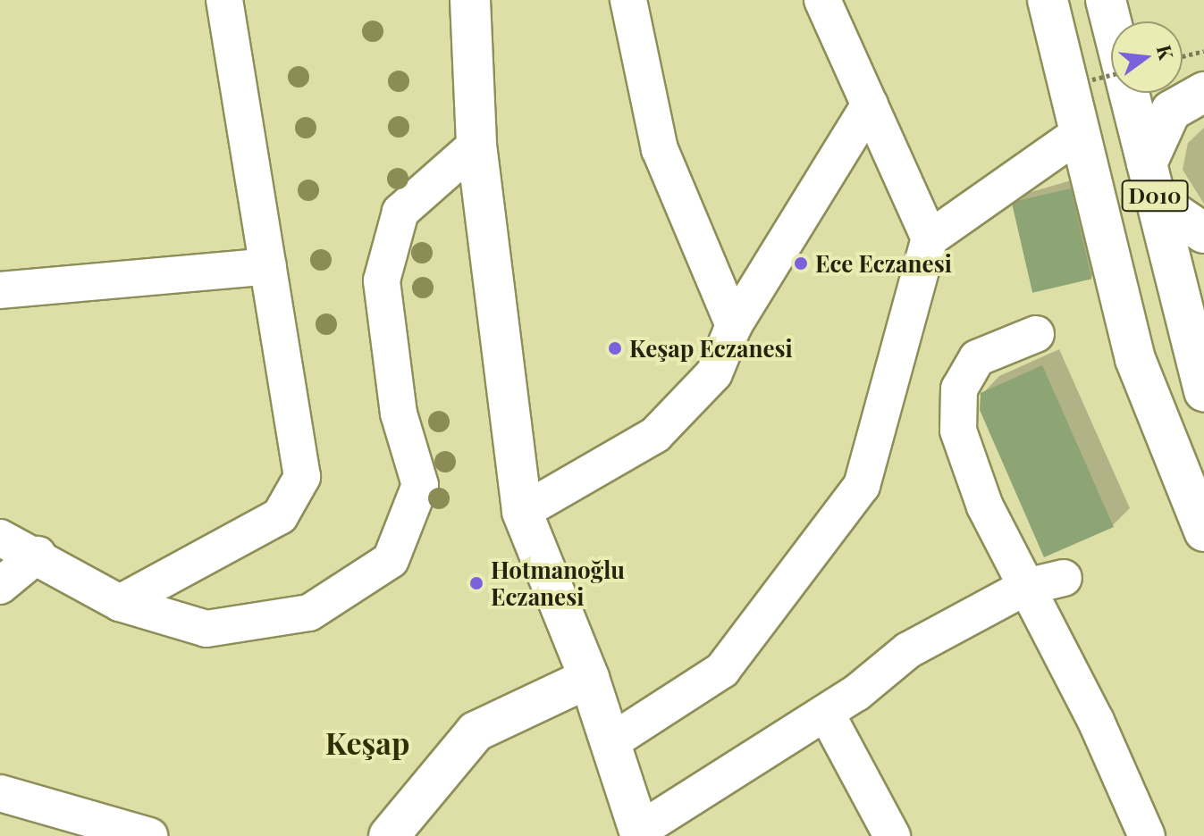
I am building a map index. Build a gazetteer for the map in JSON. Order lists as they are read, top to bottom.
{
  "streets": {
    "main road": ["D010"]
  },
  "districts": ["Keşap"],
  "places": ["Ece Eczanesi", "Keşap Eczanesi", "Hotmanoğlu Eczanesi"],
  "north": "right"
}
